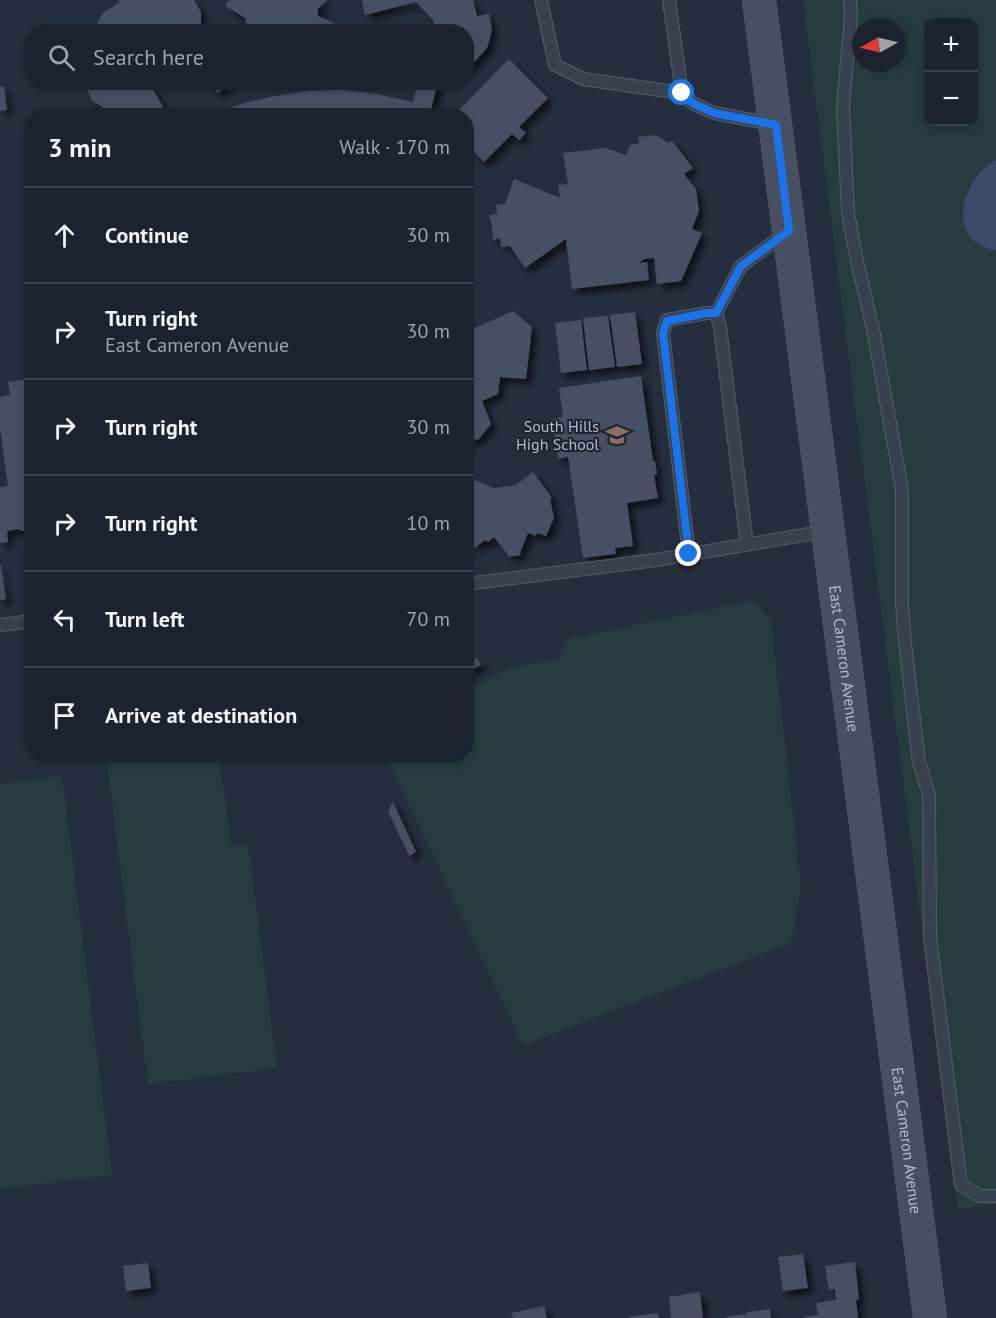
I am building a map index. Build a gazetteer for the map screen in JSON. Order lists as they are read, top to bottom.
{
  "streets": {
    "main road": ["East Cameron Avenue"]
  },
  "places": {
    "school or university": ["South Hills High School"]
  },
  "north": "left",
  "page": {
    "map_buttons": ["+", "−"],
    "search": "Search here",
    "heading": ["3 min", "Walk · 170 m"],
    "list": [
      ["Continue", "30 m"],
      ["Turn right", "East Cameron Avenue", "30 m"],
      ["Turn right", "30 m"],
      ["Turn right", "10 m"],
      ["Turn left", "70 m"],
      "Arrive at destination"
    ]
  }
}
